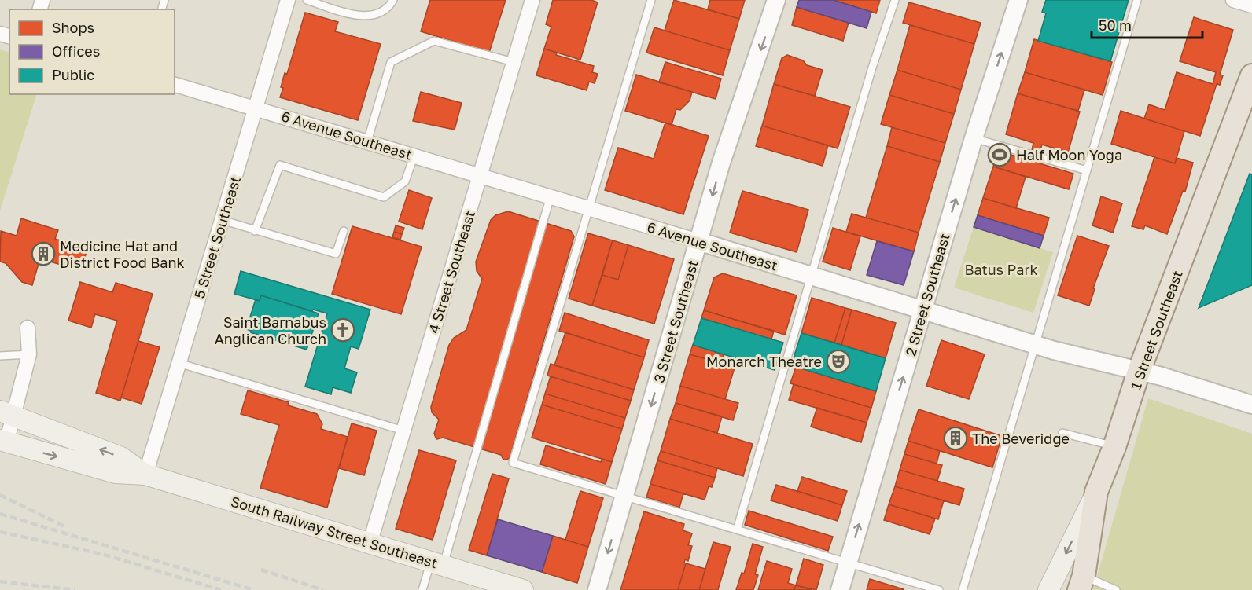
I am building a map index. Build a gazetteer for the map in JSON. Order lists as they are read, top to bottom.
{
  "streets": {
    "main road": ["1 Street Southeast", "South Railway Street Southeast"],
    "street": [
      "6 Avenue Southeast",
      "5 Street Southeast",
      "4 Street Southeast",
      "2 Street Southeast",
      "3 Street Southeast"
    ]
  },
  "crossings": [
    ["6 Avenue Southeast", "5 Street Southeast"],
    ["6 Avenue Southeast", "4 Street Southeast"],
    ["6 Avenue Southeast", "2 Street Southeast"],
    ["6 Avenue Southeast", "3 Street Southeast"],
    ["6 Avenue Southeast", "1 Street Southeast"],
    ["5 Street Southeast", "South Railway Street Southeast"],
    ["4 Street Southeast", "South Railway Street Southeast"]
  ],
  "one_way": ["2 Street Southeast", "3 Street Southeast"],
  "parks": ["Batus Park"],
  "places": {
    "sports": ["Half Moon Yoga"],
    "building": ["Medicine Hat and District Food Bank", "The Beveridge"],
    "church": ["Saint Barnabus Anglican Church"],
    "theatre": ["Monarch Theatre"]
  },
  "legend": ["Shops", "Offices", "Public"],
  "scale_bar": "50 m"
}
